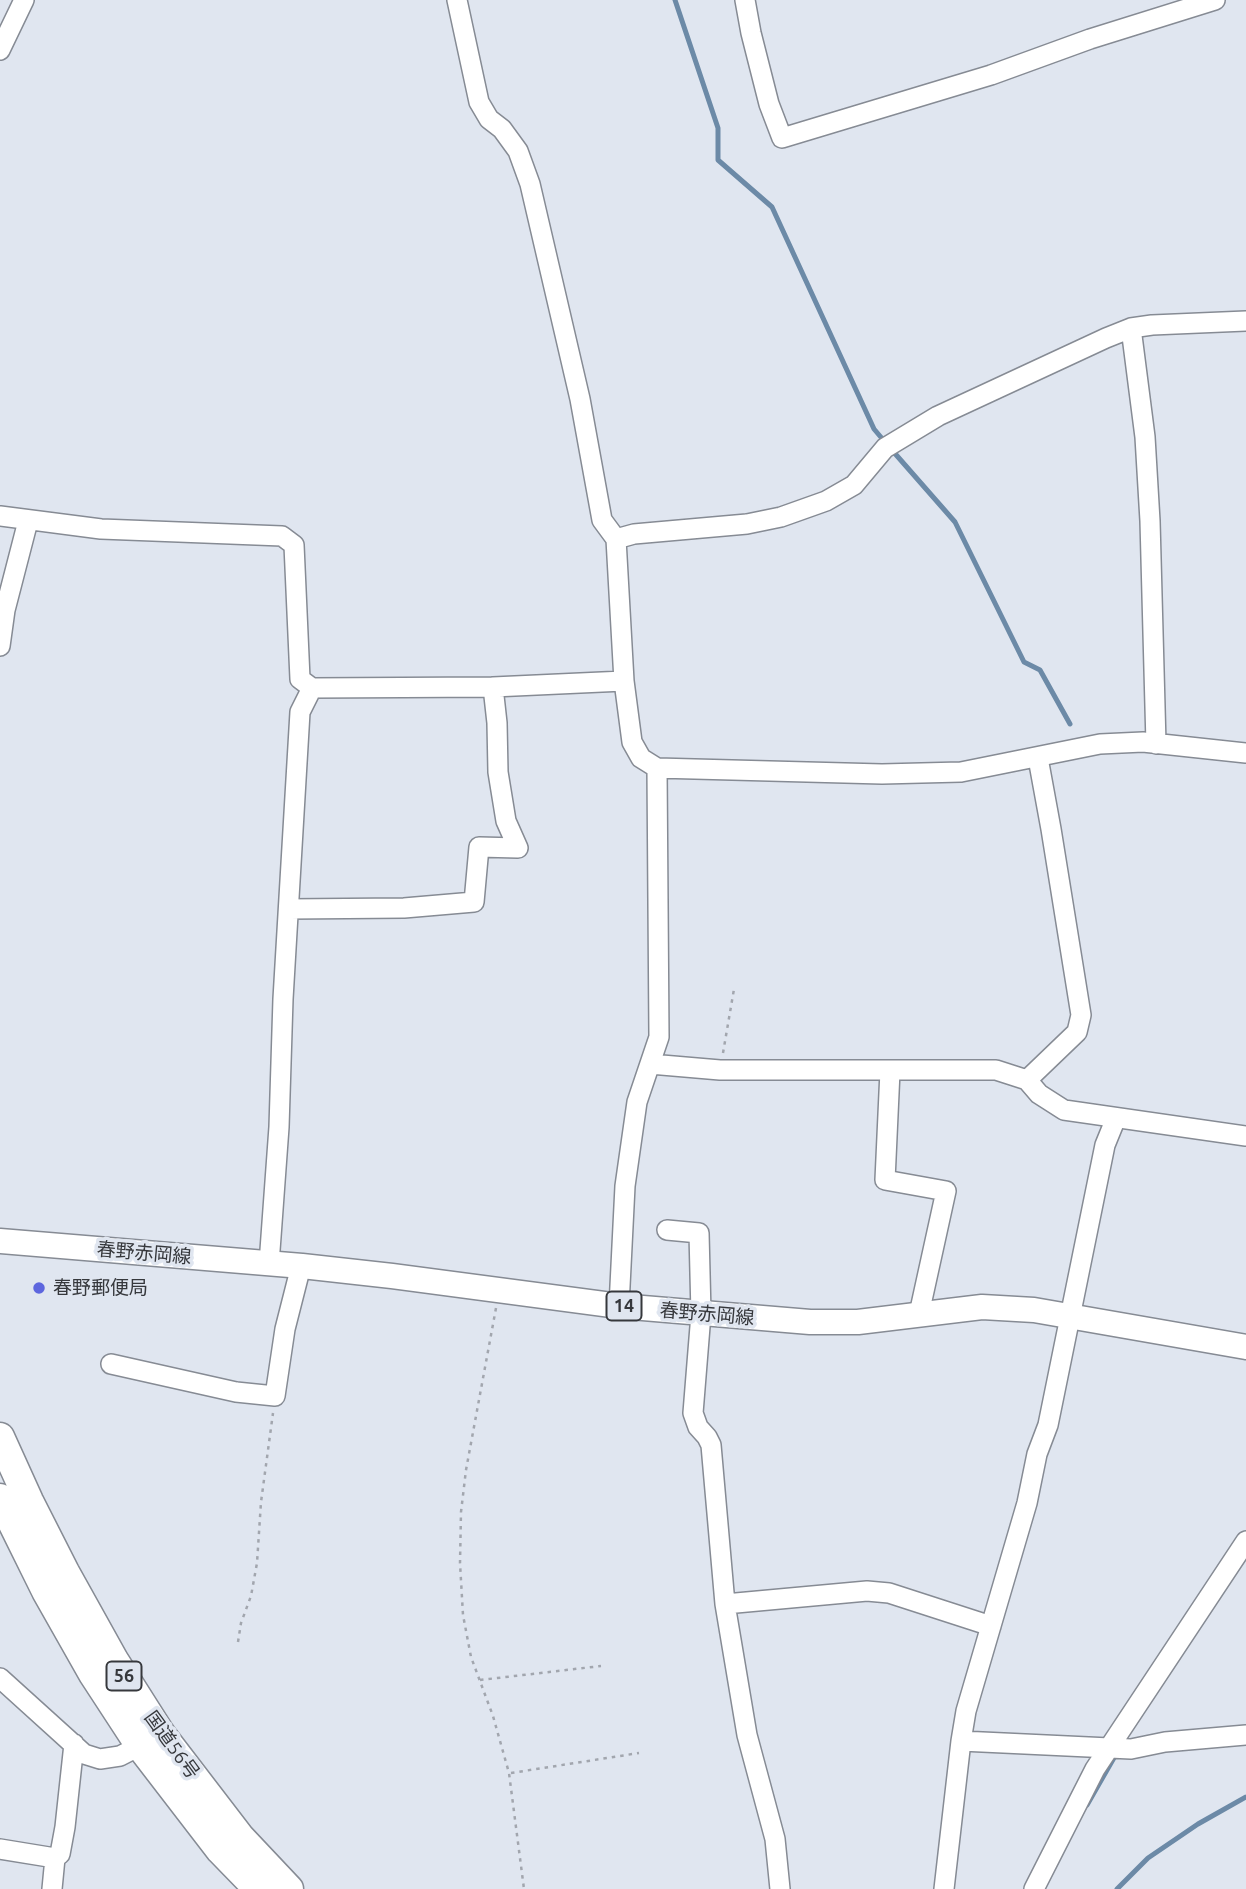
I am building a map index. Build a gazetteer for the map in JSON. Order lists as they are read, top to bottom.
{
  "streets": {
    "highway": ["56", "国道56号"],
    "main road": ["春野赤岡線", "14"]
  },
  "places": ["春野郵便局"]
}
